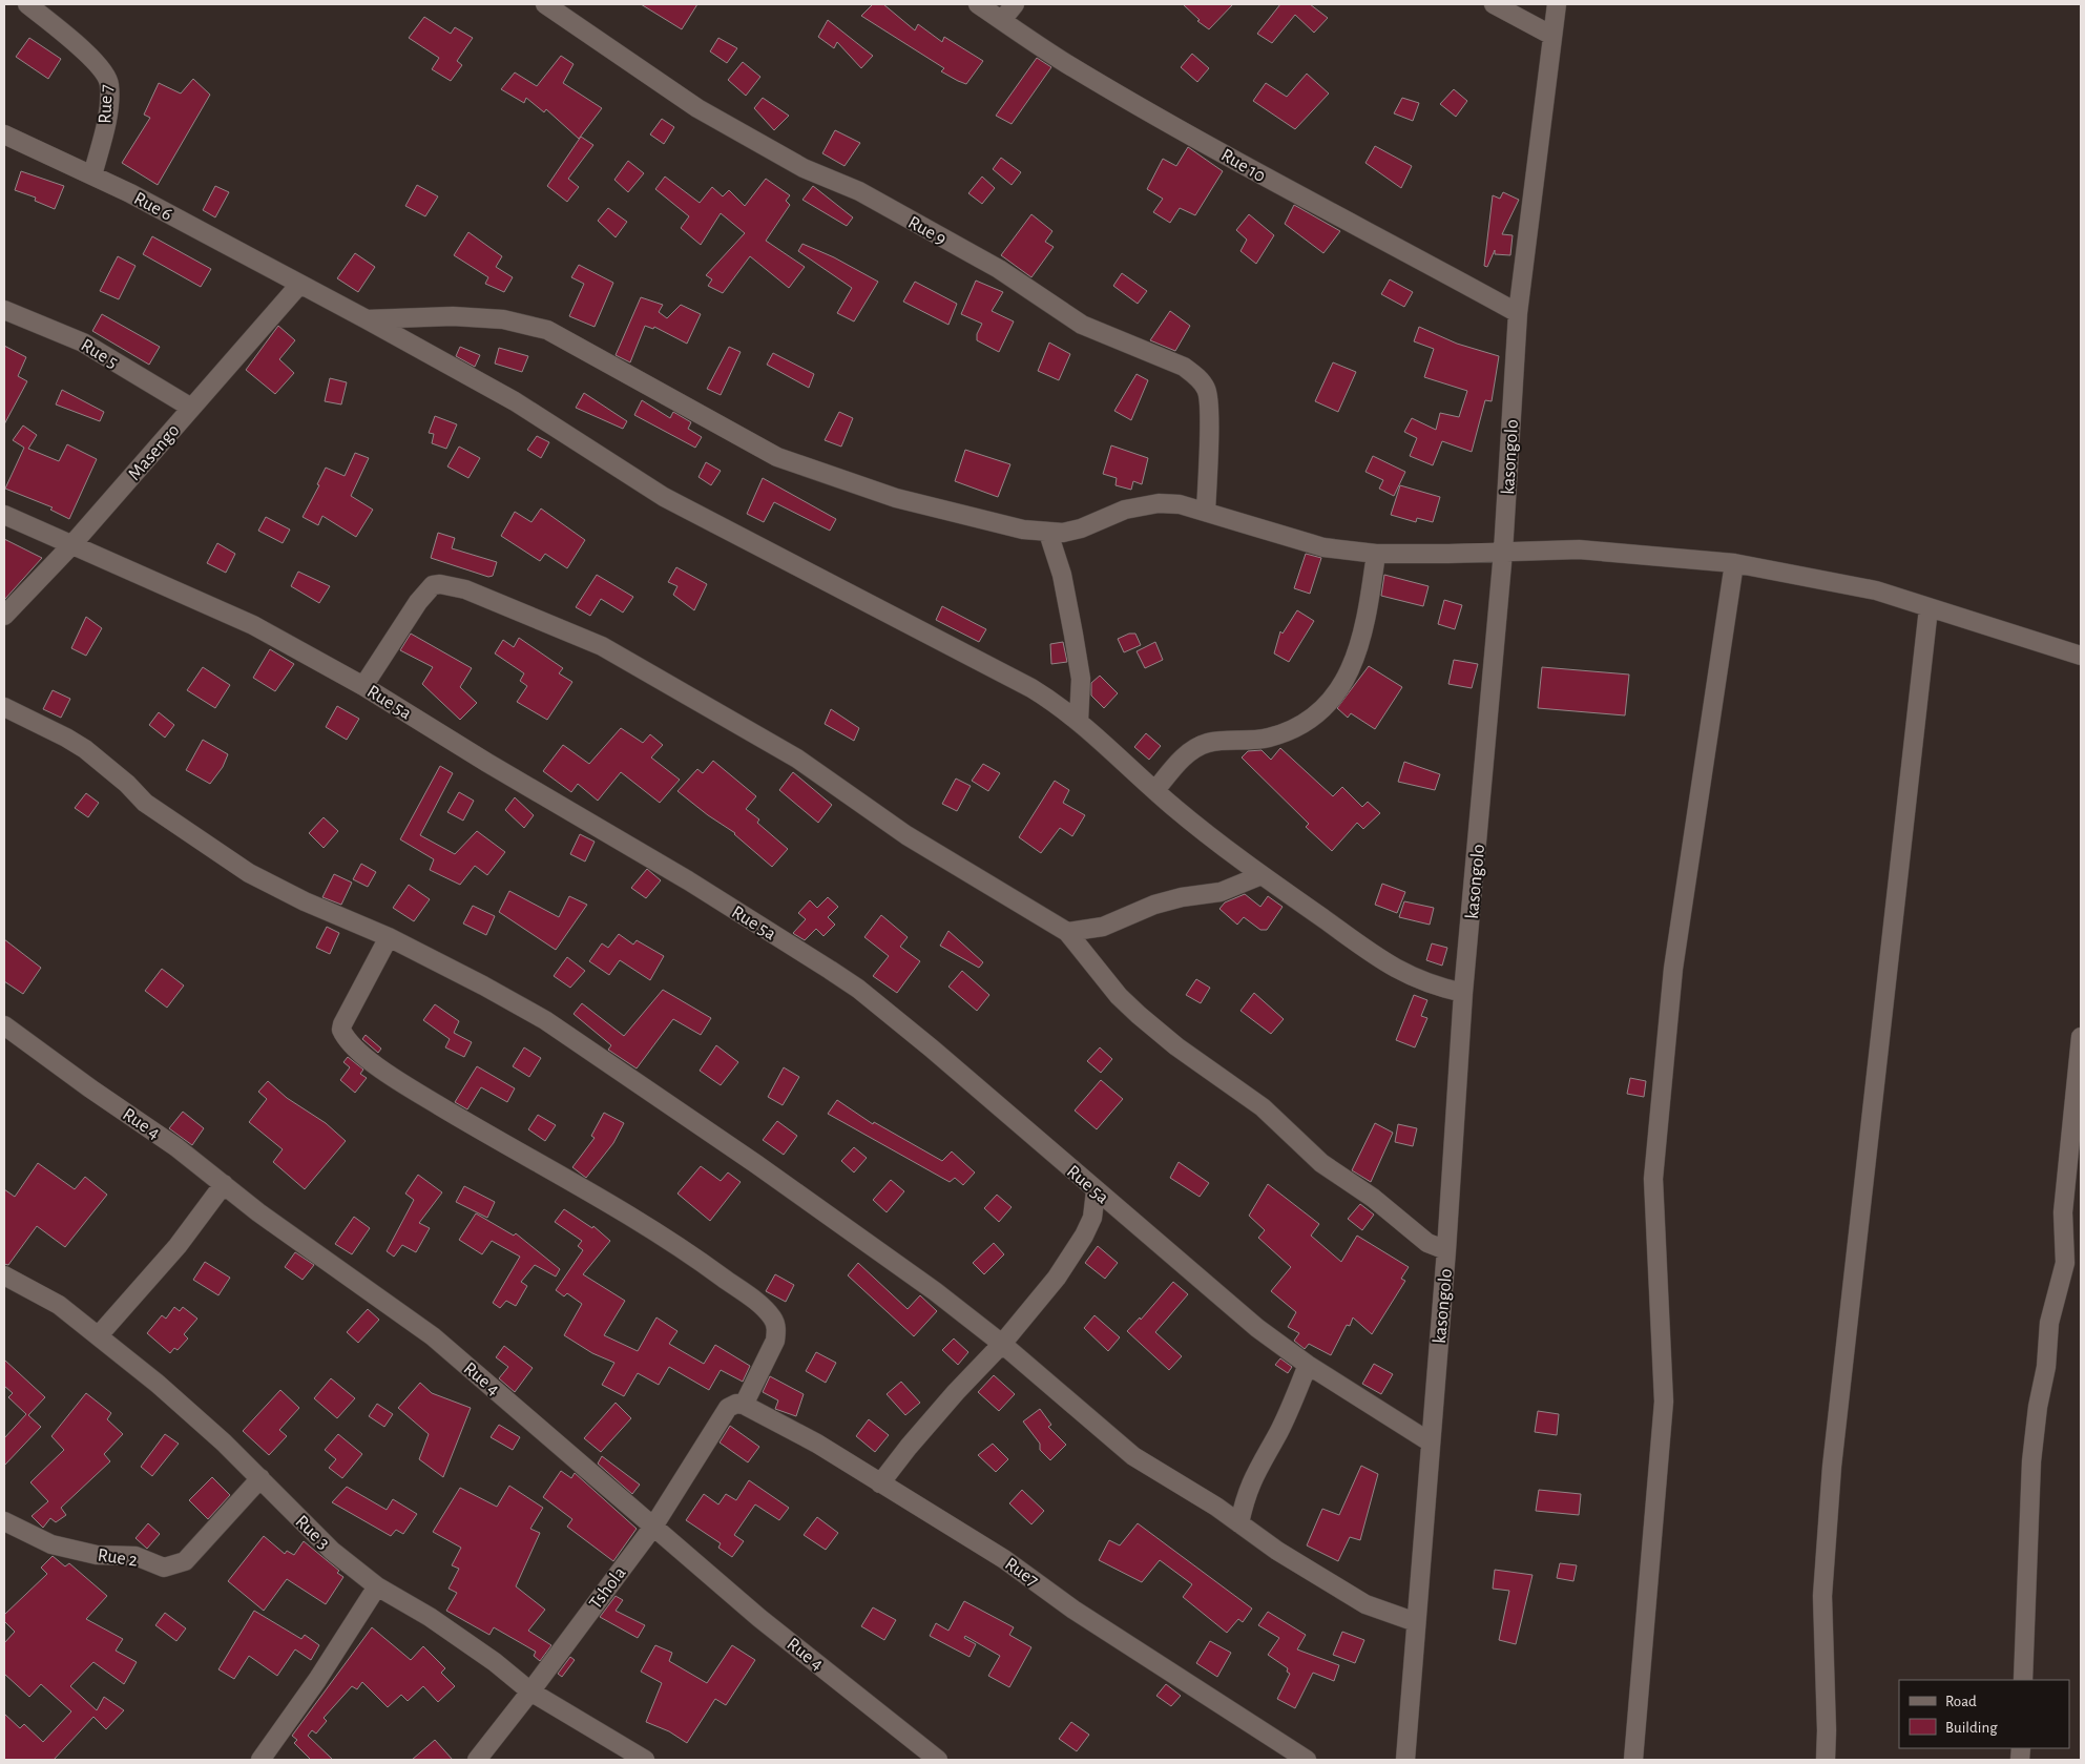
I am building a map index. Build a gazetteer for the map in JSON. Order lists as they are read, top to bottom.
{
  "streets": {
    "street": [
      "Rue 7",
      "Rue 10",
      "Rue 6",
      "Rue 9",
      "Rue 5",
      "Masengo",
      "kasongolo",
      "Rue 5a",
      "Rue 4",
      "Rue 3",
      "Rue 2",
      "Rue7",
      "Tshola"
    ]
  },
  "crossings": [
    ["Rue 7", "Rue 6"],
    ["Rue 10", "kasongolo"],
    ["Rue 6", "Masengo"],
    ["Rue 6", "kasongolo"],
    ["Rue 5", "Masengo"],
    ["Masengo", "Rue 5a"],
    ["kasongolo", "Rue 5a"],
    ["Rue 4", "Tshola"],
    ["Rue 3", "Rue 2"],
    ["Rue 3", "Tshola"],
    ["Rue7", "Tshola"]
  ],
  "legend": ["Road", "Building"]
}
